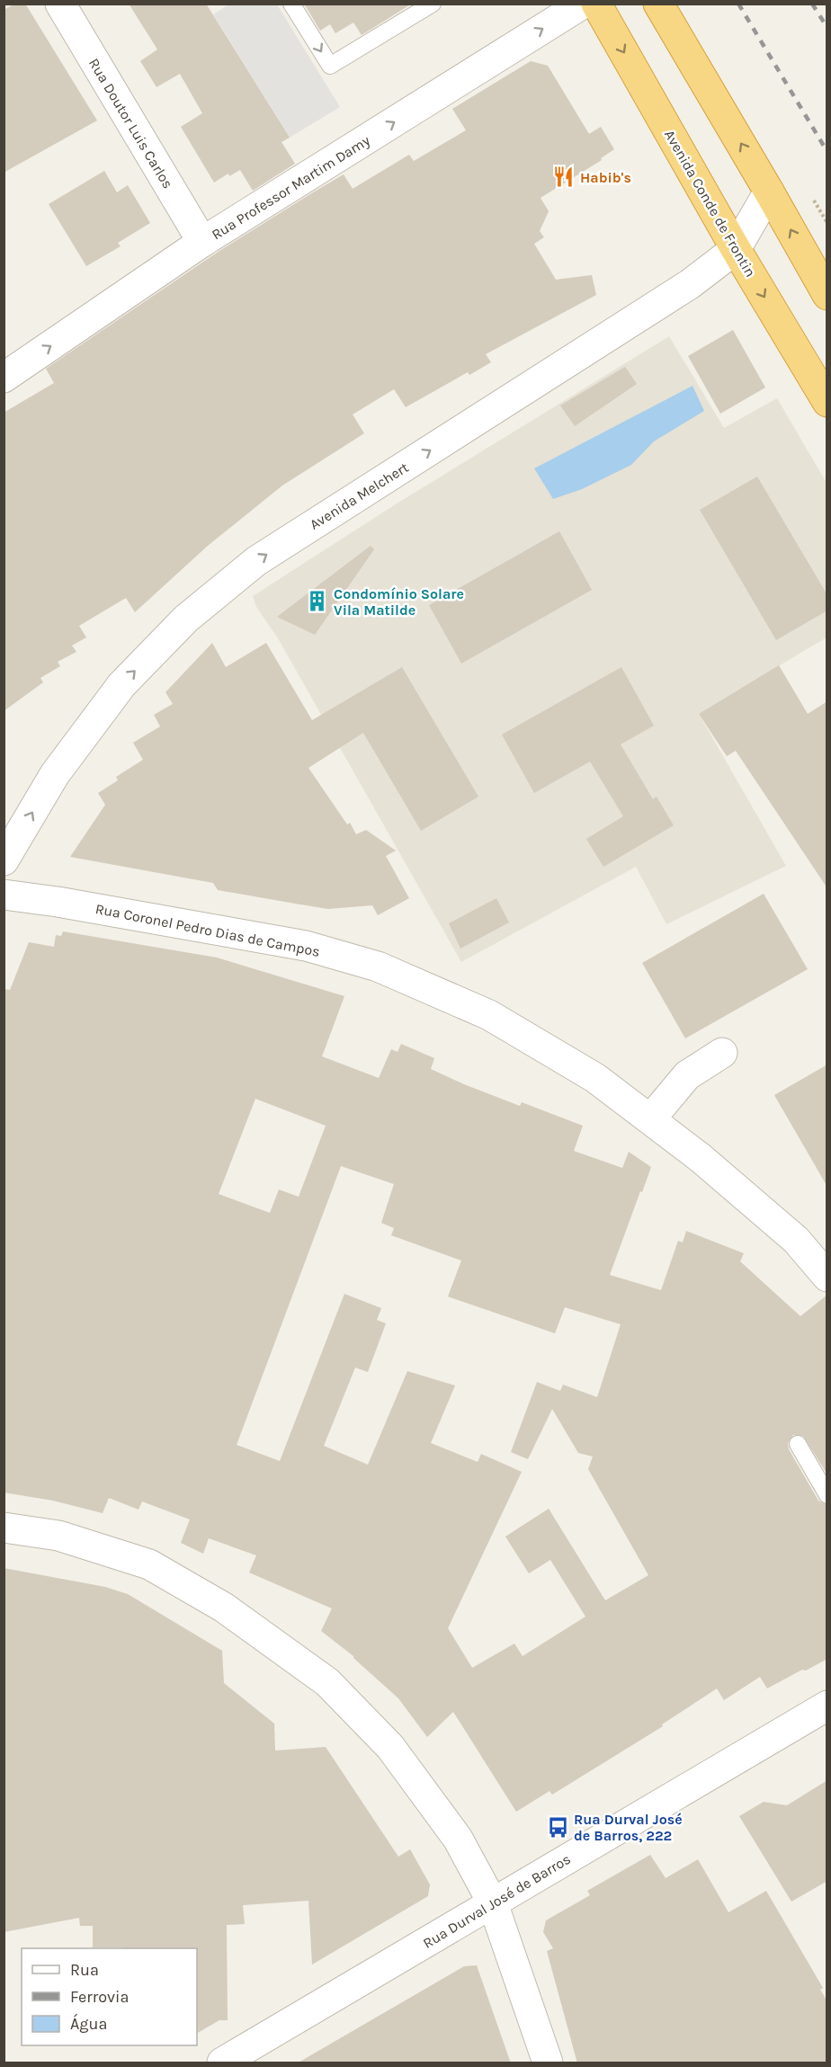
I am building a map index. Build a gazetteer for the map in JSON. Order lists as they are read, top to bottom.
{
  "streets": {
    "highway": ["Avenida Conde de Frontin"],
    "street": [
      "Rua Doutor Luis Carlos",
      "Rua Professor Martim Damy",
      "Avenida Melchert",
      "Rua Coronel Pedro Dias de Campos",
      "Rua Durval José de Barros"
    ]
  },
  "crossings": [
    ["Rua Doutor Luis Carlos", "Rua Professor Martim Damy"],
    ["Avenida Conde de Frontin", "Avenida Melchert"]
  ],
  "one_way": ["Rua Professor Martim Damy", "Avenida Melchert"],
  "places": {
    "restaurant": ["Habib's"],
    "building": ["Condomínio Solare Vila Matilde"],
    "bus stop": ["Rua Durval José de Barros, 222"]
  },
  "legend": ["Rua", "Ferrovia", "Água"]
}
